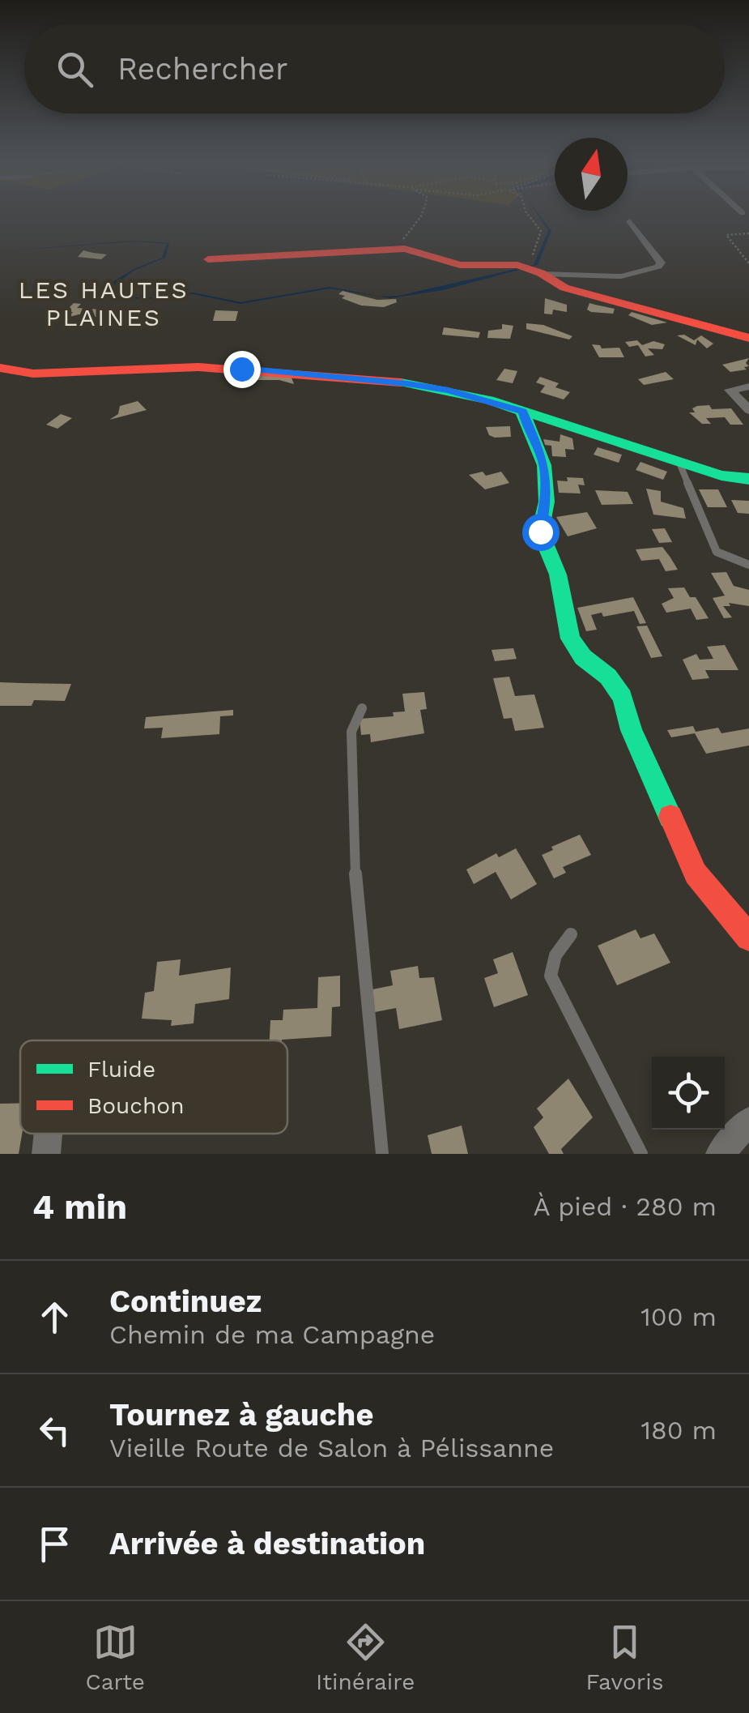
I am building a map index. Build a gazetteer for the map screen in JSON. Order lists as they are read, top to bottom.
{
  "districts": ["LES HAUTES PLAINES"],
  "legend": ["Fluide", "Bouchon"],
  "north": "top",
  "page": {
    "search": "Rechercher",
    "heading": ["4 min", "À pied · 280 m"],
    "list": [
      ["Continuez", "Chemin de ma Campagne", "100 m"],
      ["Tournez à gauche", "Vieille Route de Salon à Pélissanne", "180 m"],
      "Arrivée à destination"
    ],
    "nav": ["Carte", "Itinéraire", "Favoris"]
  }
}
